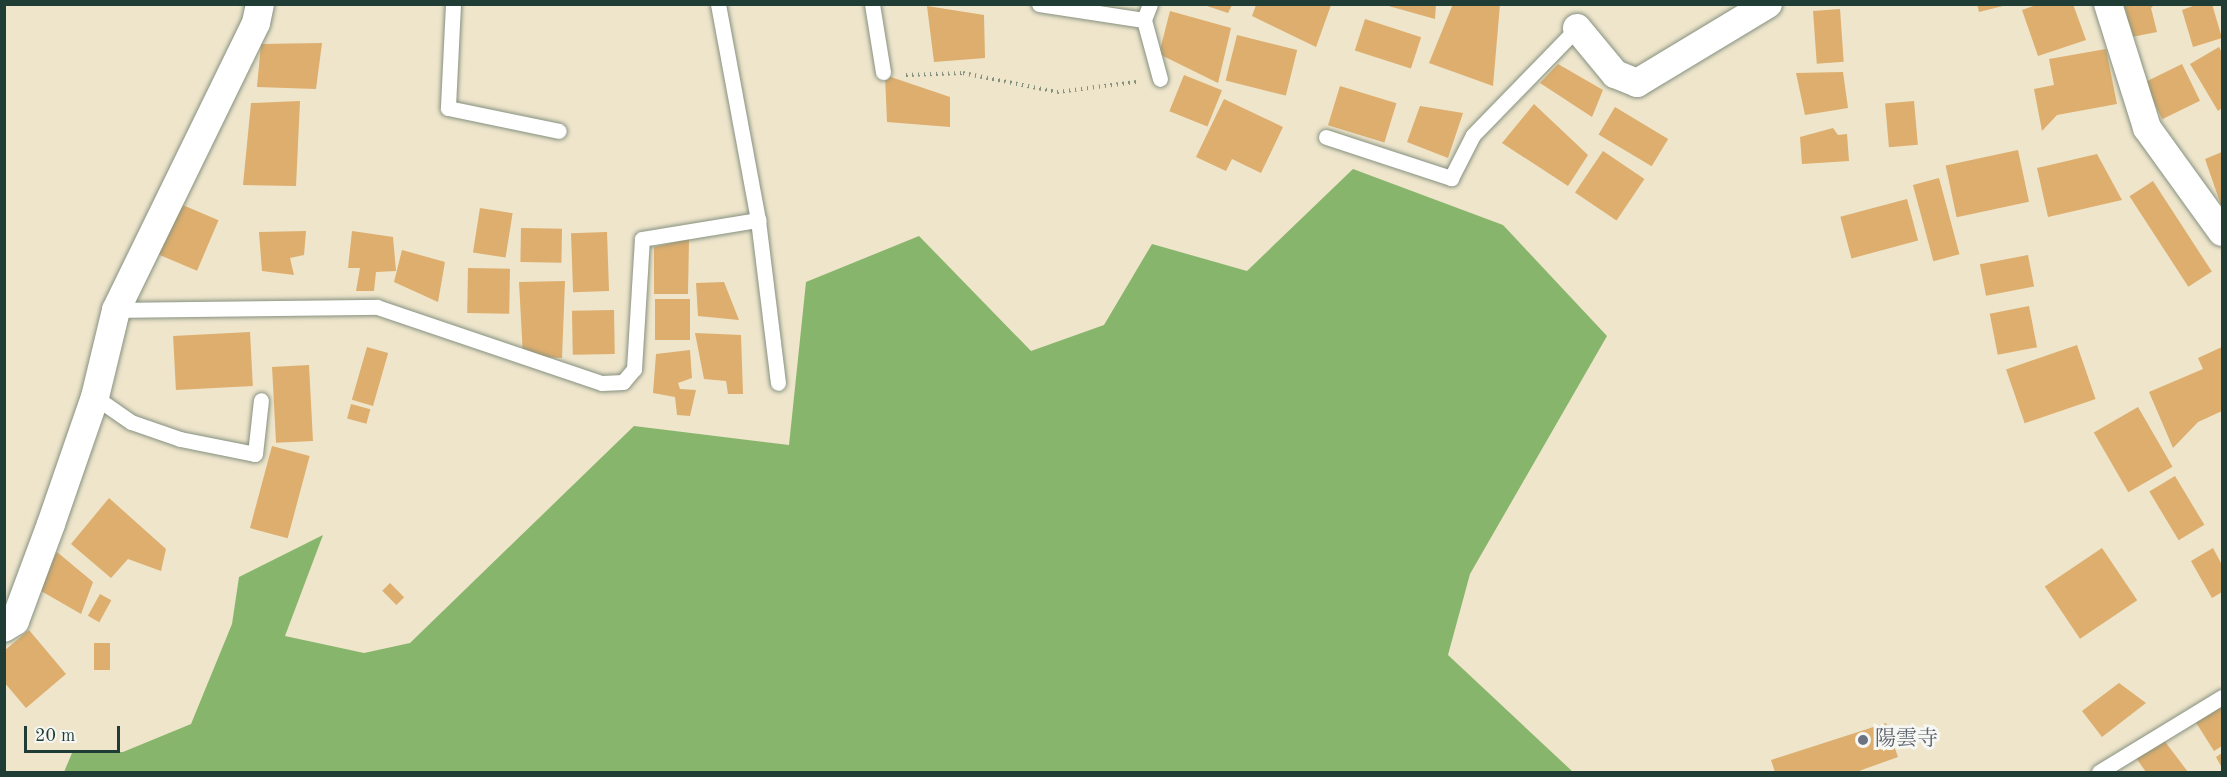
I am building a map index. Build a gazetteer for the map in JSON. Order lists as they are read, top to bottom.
{
  "places": ["陽雲寺"],
  "scale_bar": "20 m"
}
